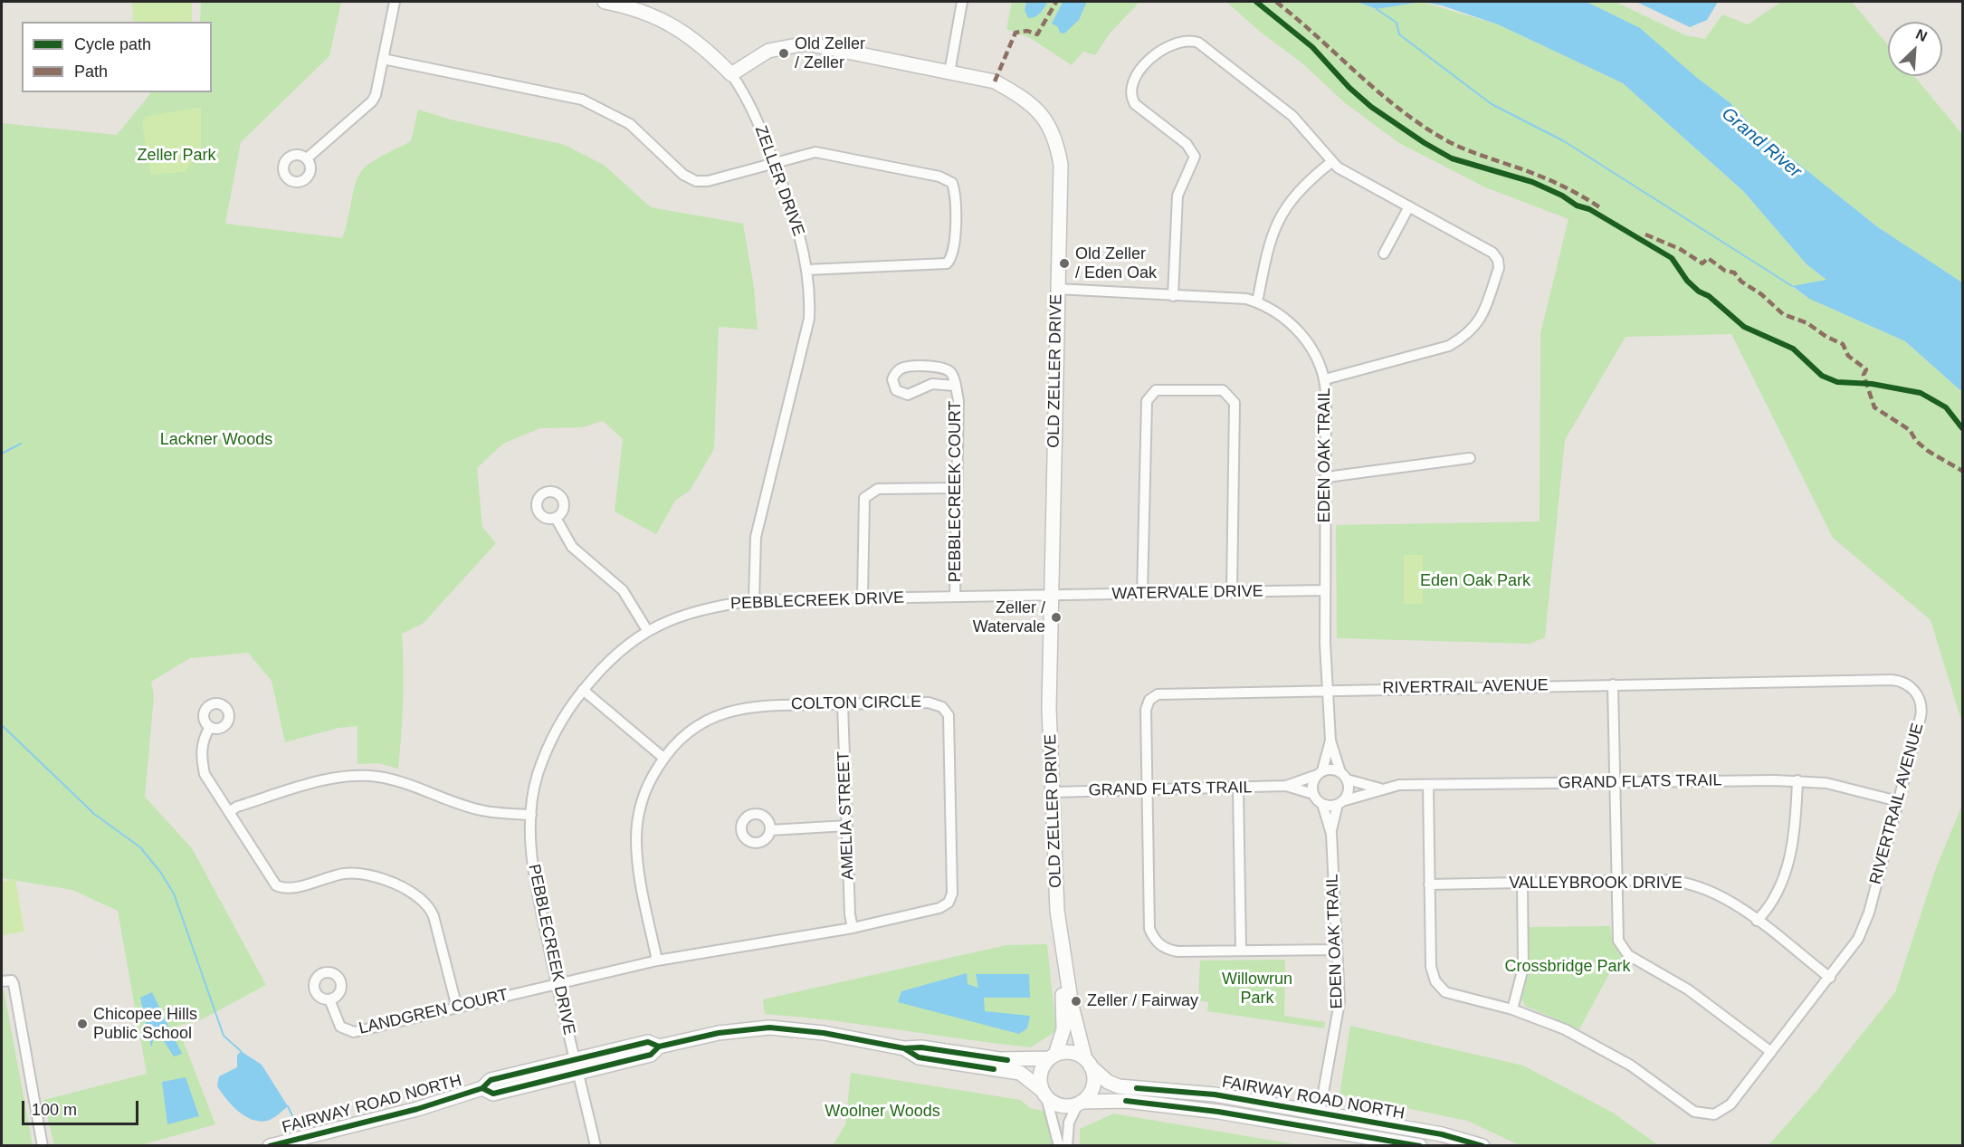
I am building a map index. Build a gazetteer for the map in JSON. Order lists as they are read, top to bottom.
{
  "streets": {
    "main road": ["ZELLER DRIVE", "OLD ZELLER DRIVE", "FAIRWAY ROAD NORTH"],
    "street": [
      "EDEN OAK TRAIL",
      "PEBBLECREEK COURT",
      "WATERVALE DRIVE",
      "PEBBLECREEK DRIVE",
      "RIVERTRAIL AVENUE",
      "COLTON CIRCLE",
      "GRAND FLATS TRAIL",
      "AMELIA STREET",
      "VALLEYBROOK DRIVE",
      "LANDGREN COURT"
    ]
  },
  "crossings": [
    ["ZELLER DRIVE", "OLD ZELLER DRIVE"],
    ["ZELLER DRIVE", "PEBBLECREEK DRIVE"],
    ["OLD ZELLER DRIVE", "EDEN OAK TRAIL"],
    ["OLD ZELLER DRIVE", "WATERVALE DRIVE"],
    ["OLD ZELLER DRIVE", "PEBBLECREEK DRIVE"],
    ["OLD ZELLER DRIVE", "GRAND FLATS TRAIL"],
    ["OLD ZELLER DRIVE", "FAIRWAY ROAD NORTH"],
    ["EDEN OAK TRAIL", "WATERVALE DRIVE"],
    ["EDEN OAK TRAIL", "RIVERTRAIL AVENUE"],
    ["EDEN OAK TRAIL", "GRAND FLATS TRAIL"],
    ["EDEN OAK TRAIL", "FAIRWAY ROAD NORTH"],
    ["PEBBLECREEK COURT", "PEBBLECREEK DRIVE"],
    ["WATERVALE DRIVE", "PEBBLECREEK DRIVE"],
    ["PEBBLECREEK DRIVE", "COLTON CIRCLE"],
    ["PEBBLECREEK DRIVE", "LANDGREN COURT"],
    ["PEBBLECREEK DRIVE", "FAIRWAY ROAD NORTH"],
    ["RIVERTRAIL AVENUE", "GRAND FLATS TRAIL"],
    ["RIVERTRAIL AVENUE", "VALLEYBROOK DRIVE"],
    ["COLTON CIRCLE", "AMELIA STREET"],
    ["COLTON CIRCLE", "LANDGREN COURT"]
  ],
  "water": ["Grand River"],
  "parks": [
    "Zeller Park",
    "Lackner Woods",
    "Eden Oak Park",
    "Crossbridge Park",
    "Willowrun Park",
    "Woolner Woods"
  ],
  "places": [
    "Old Zeller / Zeller",
    "Old Zeller / Eden Oak",
    "Zeller / Watervale",
    "Zeller / Fairway",
    "Chicopee Hills Public School"
  ],
  "legend": ["Cycle path", "Path"],
  "scale_bar": "100 m",
  "north": "top right"
}
